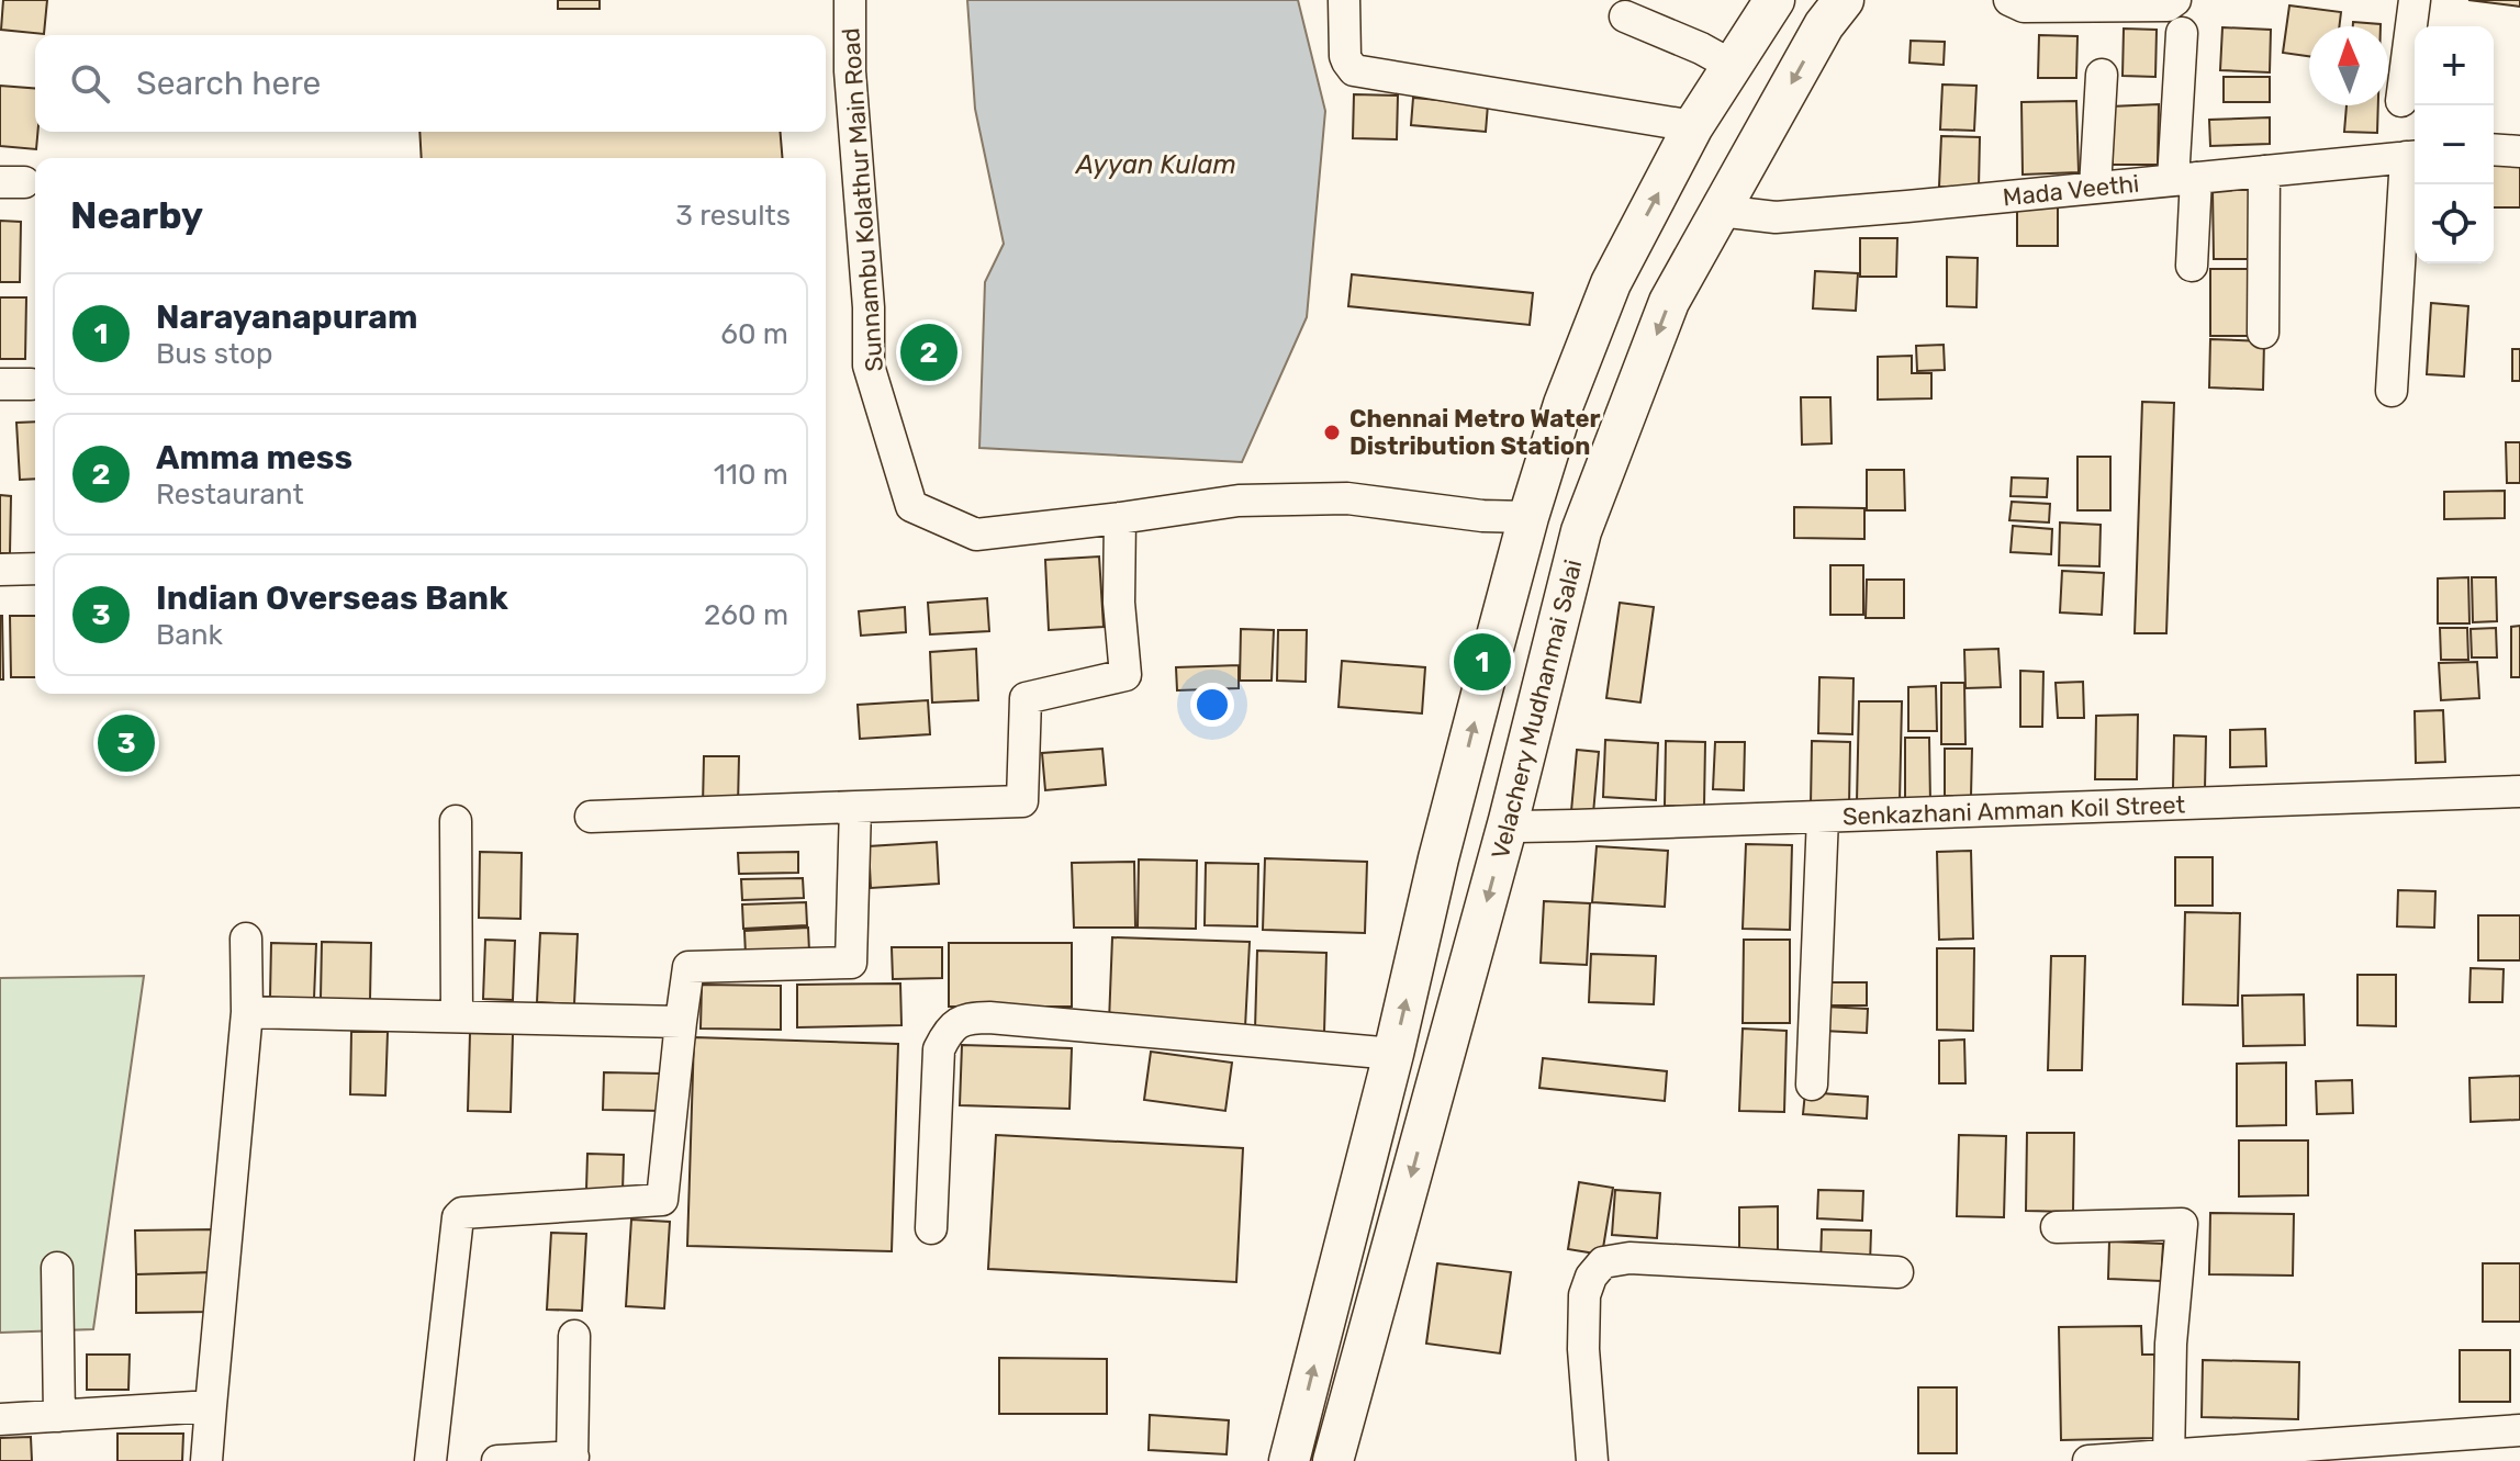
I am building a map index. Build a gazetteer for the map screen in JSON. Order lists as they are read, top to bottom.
{
  "streets": {
    "main road": ["Velachery Mudhanmai Salai"],
    "street": ["Mada Veethi", "Sunnambu Kolathur Main Road", "Senkazhani Amman Koil Street"]
  },
  "crossings": [
    ["Mada Veethi", "Velachery Mudhanmai Salai"],
    ["Velachery Mudhanmai Salai", "Senkazhani Amman Koil Street"]
  ],
  "water": ["Ayyan Kulam"],
  "places": ["Chennai Metro Water Distribution Station"],
  "north": "top",
  "page": {
    "map_buttons": ["+", "−"],
    "search": "Search here",
    "heading": ["Nearby", "3 results"],
    "list": [
      {
        "mark": "1",
        "name": "Narayanapuram",
        "note": "Bus stop",
        "value": "60 m"
      },
      {
        "mark": "2",
        "name": "Amma mess",
        "note": "Restaurant",
        "value": "110 m"
      },
      {
        "mark": "3",
        "name": "Indian Overseas Bank",
        "note": "Bank",
        "value": "260 m"
      }
    ],
    "pins": ["2", "1", "3"]
  }
}
